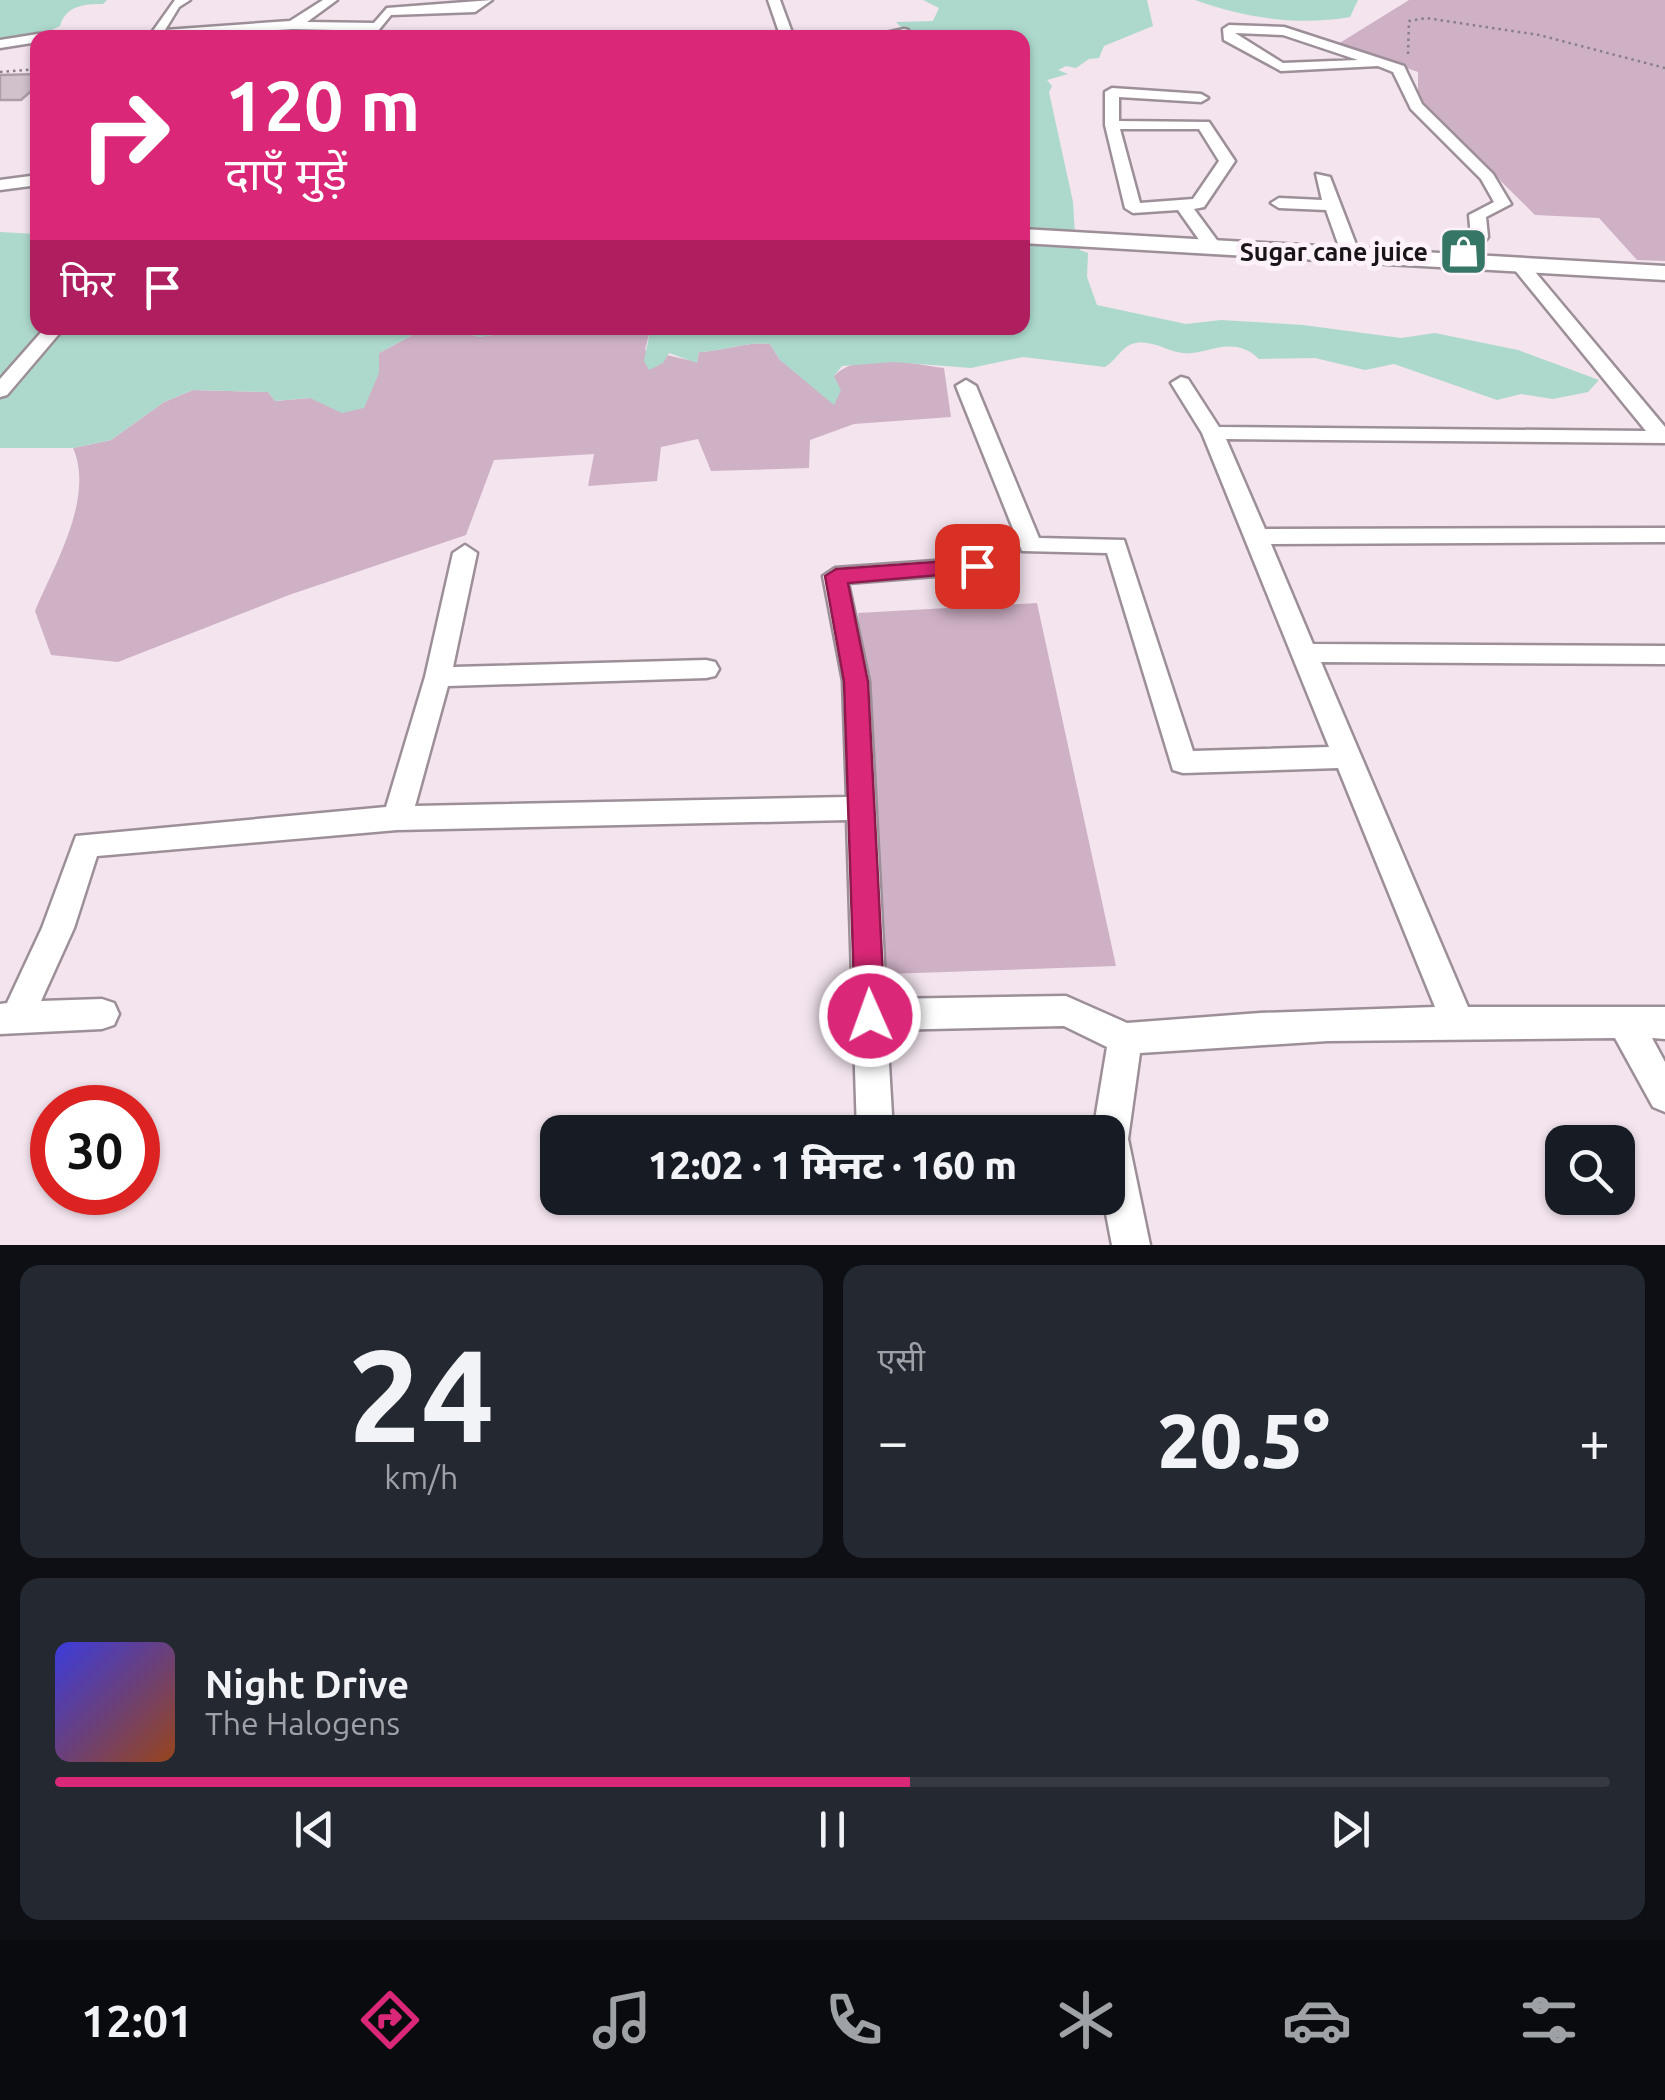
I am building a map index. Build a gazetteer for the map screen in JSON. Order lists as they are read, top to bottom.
{
  "places": {
    "shop": ["Sugar cane juice"]
  },
  "page": {
    "turn": ["120 m", "दाएँ मुड़ें"],
    "then": "फिर",
    "limit": "30",
    "trip": "12:02 · 1 मिनट · 160 m",
    "tile": [
      ["24", "km/h"],
      "एसी"
    ],
    "heat": ["−", "20.5°", "+"],
    "song": ["Night Drive", "The Halogens"],
    "tabs": "12:01"
  }
}
